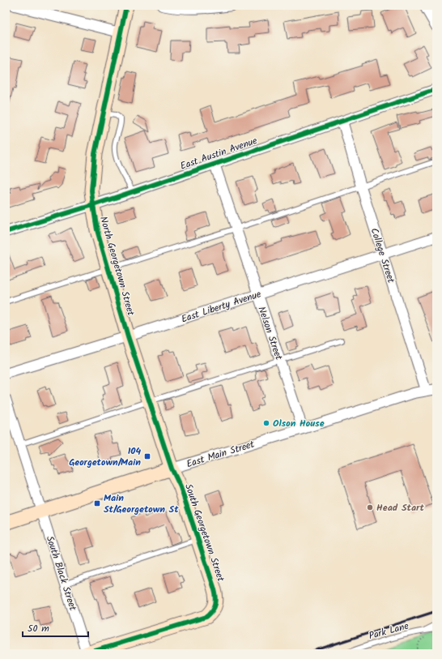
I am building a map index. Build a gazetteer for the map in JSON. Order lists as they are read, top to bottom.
{
  "streets": {
    "street": [
      "East Austin Avenue",
      "College Street",
      "North Georgetown Street",
      "East Liberty Avenue",
      "Nelson Street",
      "East Main Street",
      "South Georgetown Street",
      "South Black Street"
    ],
    "lane": ["Park Lane"]
  },
  "crossings": [
    ["East Austin Avenue", "College Street"],
    ["East Austin Avenue", "North Georgetown Street"],
    ["East Austin Avenue", "Nelson Street"],
    ["College Street", "East Liberty Avenue"],
    ["College Street", "East Main Street"],
    ["North Georgetown Street", "East Liberty Avenue"],
    ["North Georgetown Street", "East Main Street"],
    ["North Georgetown Street", "South Georgetown Street"],
    ["East Liberty Avenue", "Nelson Street"],
    ["Nelson Street", "East Main Street"],
    ["East Main Street", "South Georgetown Street"],
    ["East Main Street", "South Black Street"],
    ["South Georgetown Street", "South Black Street"]
  ],
  "places": {
    "other": ["Olson House", "Head Start"],
    "transit": ["104 Georgetown/Main", "Main St/Georgetown St"]
  },
  "scale_bar": "50 m"
}
